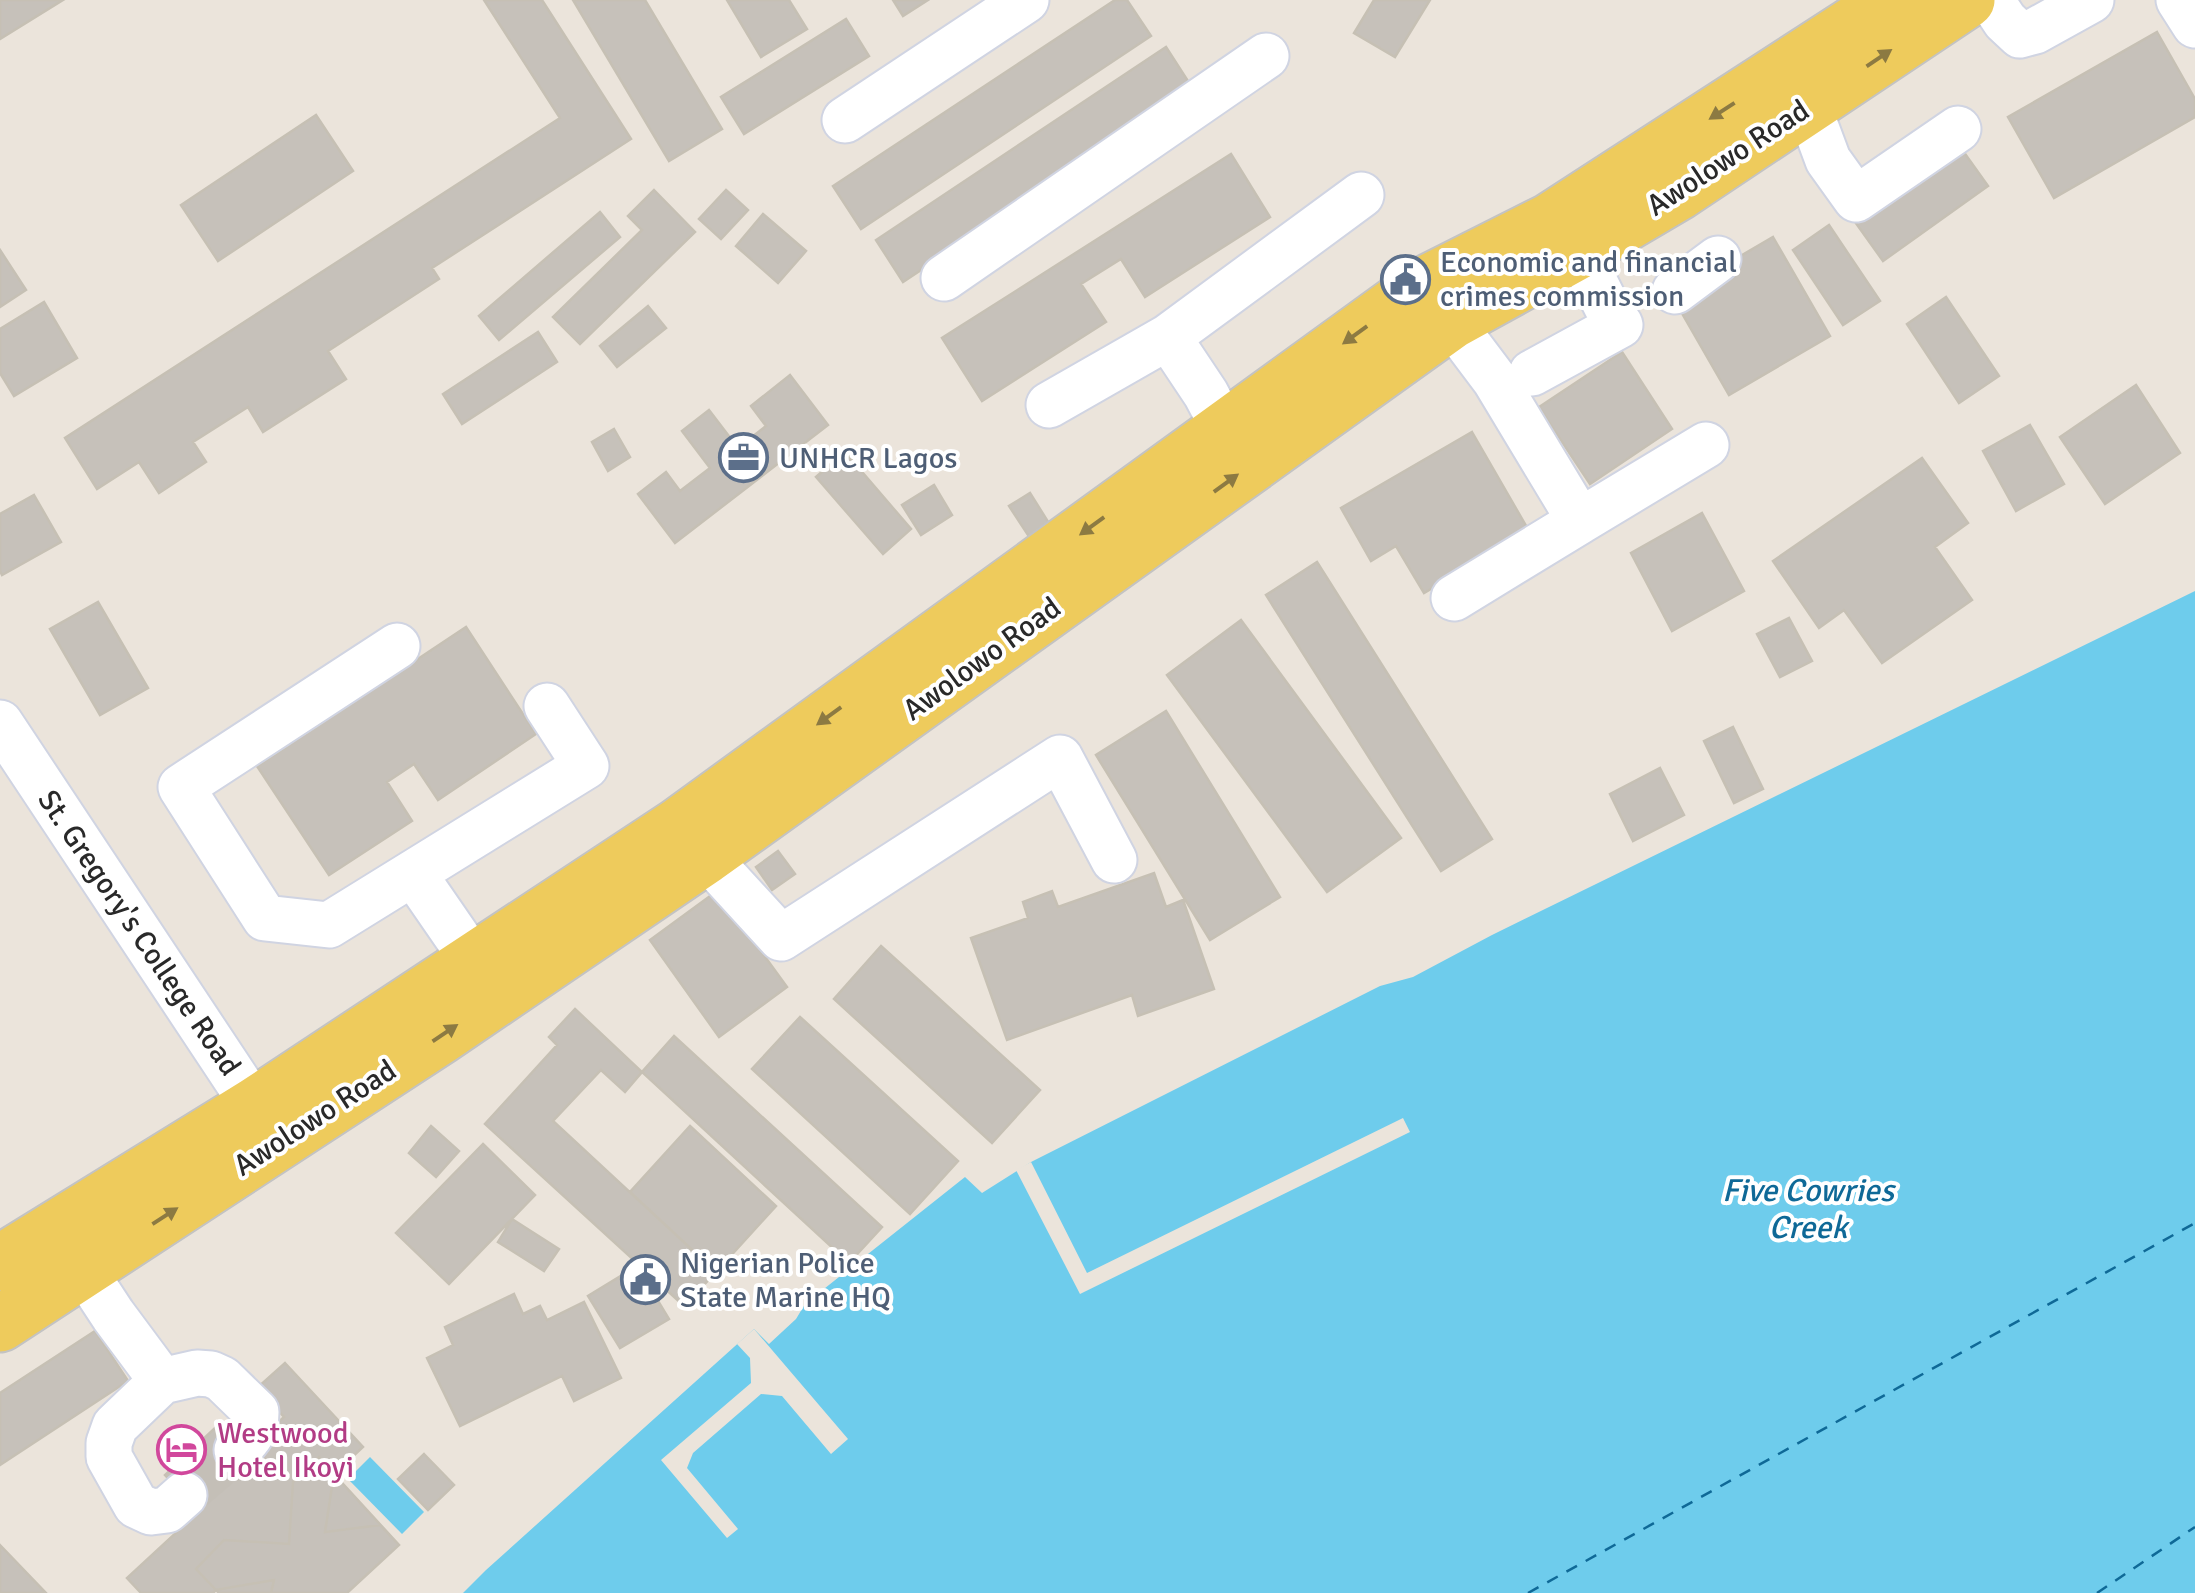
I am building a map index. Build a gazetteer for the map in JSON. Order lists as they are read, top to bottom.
{
  "streets": {
    "main road": ["Awolowo Road"],
    "street": ["St. Gregory's College Road"]
  },
  "crossings": [
    ["Awolowo Road", "St. Gregory's College Road"]
  ],
  "water": ["Five Cowries Creek"],
  "places": {
    "public building": ["Economic and financial crimes commission", "Nigerian Police State Marine HQ"],
    "office": ["UNHCR Lagos"],
    "hotel": ["Westwood Hotel Ikoyi"]
  }
}
